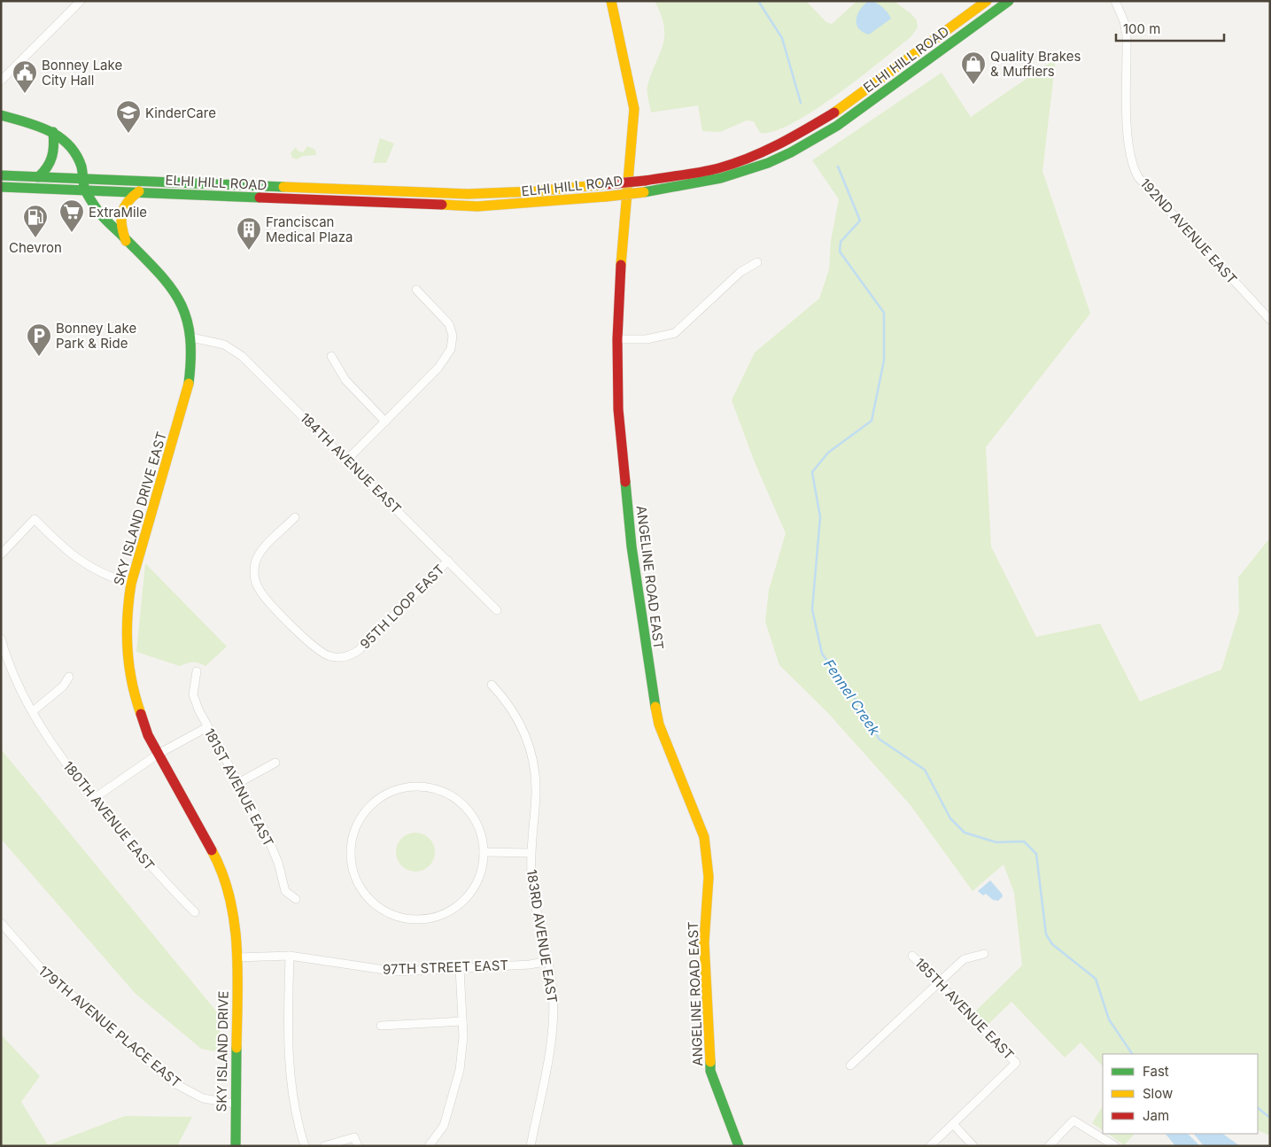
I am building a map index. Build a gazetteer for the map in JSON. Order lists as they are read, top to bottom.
{
  "streets": {
    "main road": [
      "ELHI HILL ROAD",
      "SKY ISLAND DRIVE EAST",
      "ANGELINE ROAD EAST",
      "SKY ISLAND DRIVE"
    ],
    "street": [
      "192ND AVENUE EAST",
      "184TH AVENUE EAST",
      "95TH LOOP EAST",
      "181ST AVENUE EAST",
      "180TH AVENUE EAST",
      "183RD AVENUE EAST",
      "97TH STREET EAST",
      "185TH AVENUE EAST",
      "179TH AVENUE PLACE EAST"
    ]
  },
  "crossings": [
    ["ELHI HILL ROAD", "SKY ISLAND DRIVE EAST"],
    ["184TH AVENUE EAST", "SKY ISLAND DRIVE EAST"],
    ["184TH AVENUE EAST", "95TH LOOP EAST"],
    ["SKY ISLAND DRIVE EAST", "97TH STREET EAST"],
    ["SKY ISLAND DRIVE EAST", "SKY ISLAND DRIVE"],
    ["183RD AVENUE EAST", "97TH STREET EAST"],
    ["97TH STREET EAST", "SKY ISLAND DRIVE"],
    ["179TH AVENUE PLACE EAST", "SKY ISLAND DRIVE"]
  ],
  "water": ["Fennel Creek"],
  "places": {
    "shop": ["Quality Brakes & Mufflers"],
    "public building": ["Bonney Lake City Hall"],
    "school or university": ["KinderCare"],
    "supermarket": ["ExtraMile"],
    "fuel station": ["Chevron"],
    "building": ["Franciscan Medical Plaza"],
    "parking": ["Bonney Lake Park & Ride"]
  },
  "legend": ["Fast", "Slow", "Jam"],
  "scale_bar": "100 m"
}
